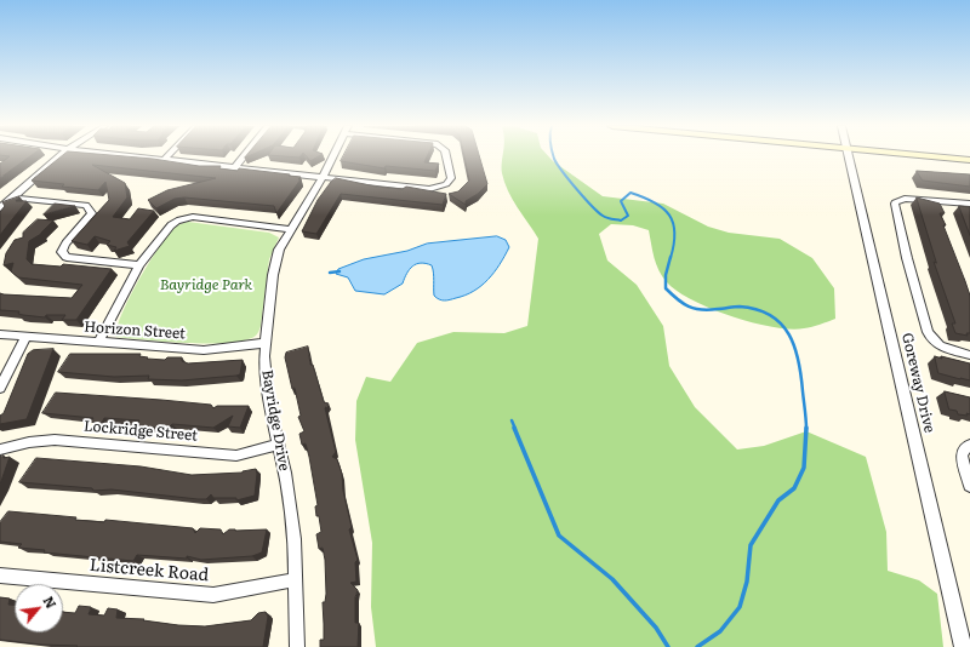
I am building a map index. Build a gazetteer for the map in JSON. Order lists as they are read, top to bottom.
{
  "streets": {
    "street": [
      "Horizon Street",
      "Goreway Drive",
      "Bayridge Drive",
      "Lockridge Street",
      "Listcreek Road"
    ]
  },
  "crossings": [
    ["Horizon Street", "Bayridge Drive"],
    ["Bayridge Drive", "Lockridge Street"],
    ["Bayridge Drive", "Listcreek Road"]
  ],
  "parks": ["Bayridge Park"],
  "north": "top right"
}
